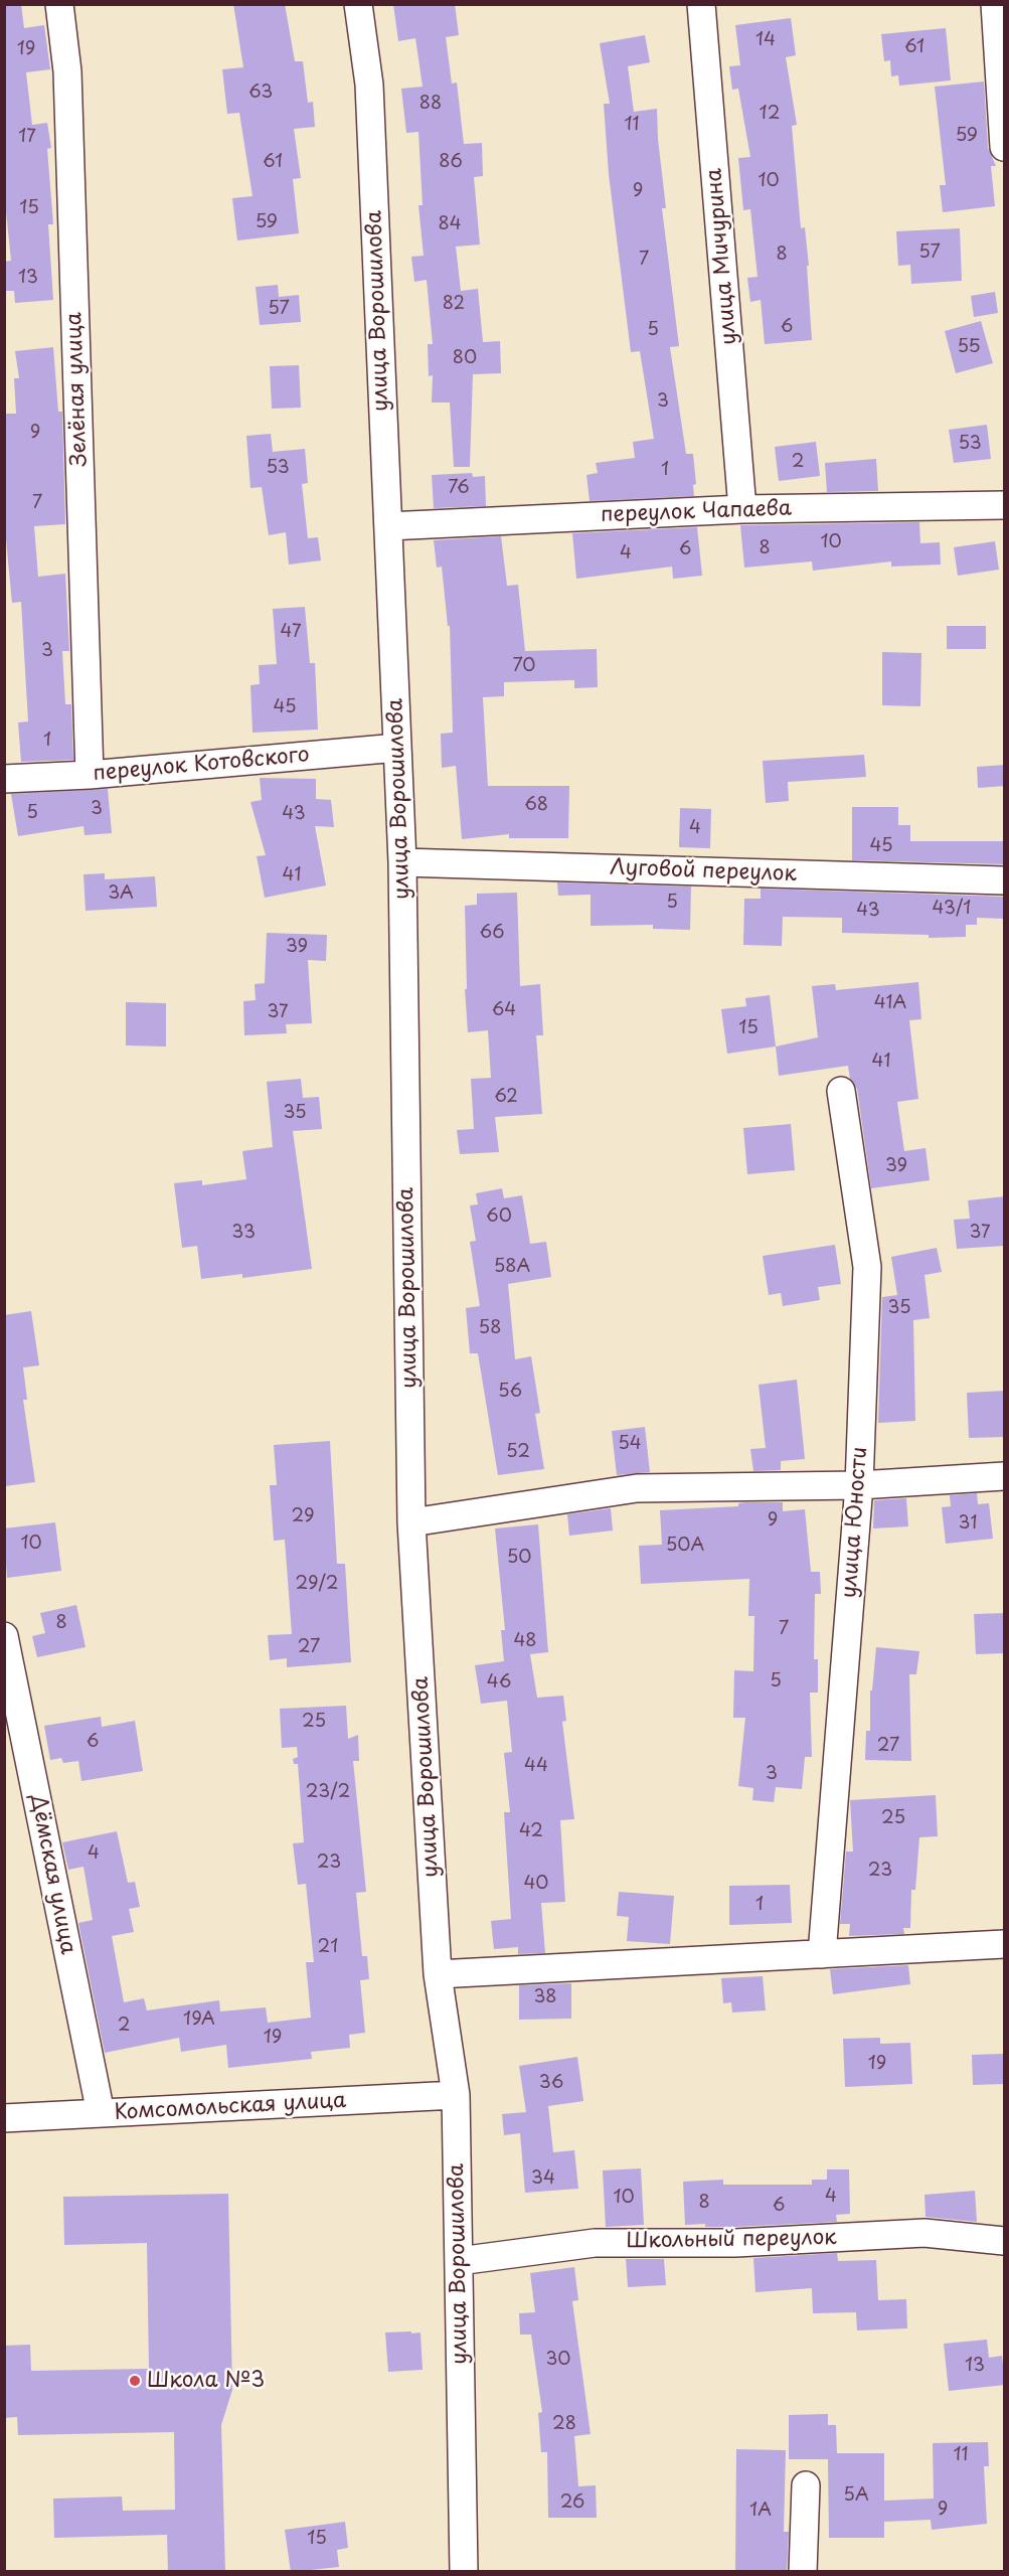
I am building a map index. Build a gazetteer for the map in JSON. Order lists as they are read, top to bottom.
{
  "streets": {
    "street": [
      "улица Мичурина",
      "улица Ворошилова",
      "Зелёная улица",
      "переулок Чапаева",
      "переулок Котовского",
      "Луговой переулок",
      "улица Юности",
      "Дёмская улица",
      "Комсомольская улица",
      "Школьный переулок"
    ]
  },
  "crossings": [
    ["улица Мичурина", "переулок Чапаева"],
    ["улица Ворошилова", "переулок Чапаева"],
    ["улица Ворошилова", "переулок Котовского"],
    ["улица Ворошилова", "Луговой переулок"],
    ["улица Ворошилова", "Комсомольская улица"],
    ["улица Ворошилова", "Школьный переулок"],
    ["Зелёная улица", "переулок Котовского"],
    ["Дёмская улица", "Комсомольская улица"]
  ],
  "places": ["Школа №3"],
  "house_numbers": [
    "14",
    "61",
    "19",
    "63",
    "88",
    "12",
    "11",
    "59",
    "17",
    "61",
    "86",
    "10",
    "9",
    "15",
    "59",
    "84",
    "57",
    "8",
    "7",
    "13",
    "82",
    "57",
    "6",
    "5",
    "55",
    "80",
    "3",
    "9",
    "53",
    "2",
    "53",
    "1",
    "76",
    "7",
    "10",
    "8",
    "6",
    "4",
    "47",
    "3",
    "70",
    "45",
    "1",
    "68",
    "3",
    "5",
    "43",
    "4",
    "45",
    "41",
    "3А",
    "5",
    "43/1",
    "43",
    "66",
    "39",
    "41А",
    "64",
    "37",
    "15",
    "41",
    "62",
    "35",
    "39",
    "60",
    "33",
    "37",
    "58А",
    "35",
    "58",
    "56",
    "54",
    "52",
    "29",
    "9",
    "31",
    "10",
    "50А",
    "50",
    "29/2",
    "8",
    "7",
    "48",
    "27",
    "5",
    "46",
    "25",
    "6",
    "27",
    "44",
    "3",
    "23/2",
    "25",
    "42",
    "4",
    "23",
    "23",
    "40",
    "1",
    "21",
    "38",
    "19А",
    "2",
    "19",
    "19",
    "36",
    "34",
    "4",
    "10",
    "8",
    "6",
    "30",
    "13",
    "28",
    "11",
    "5А",
    "26",
    "9",
    "1А",
    "15"
  ]
}
